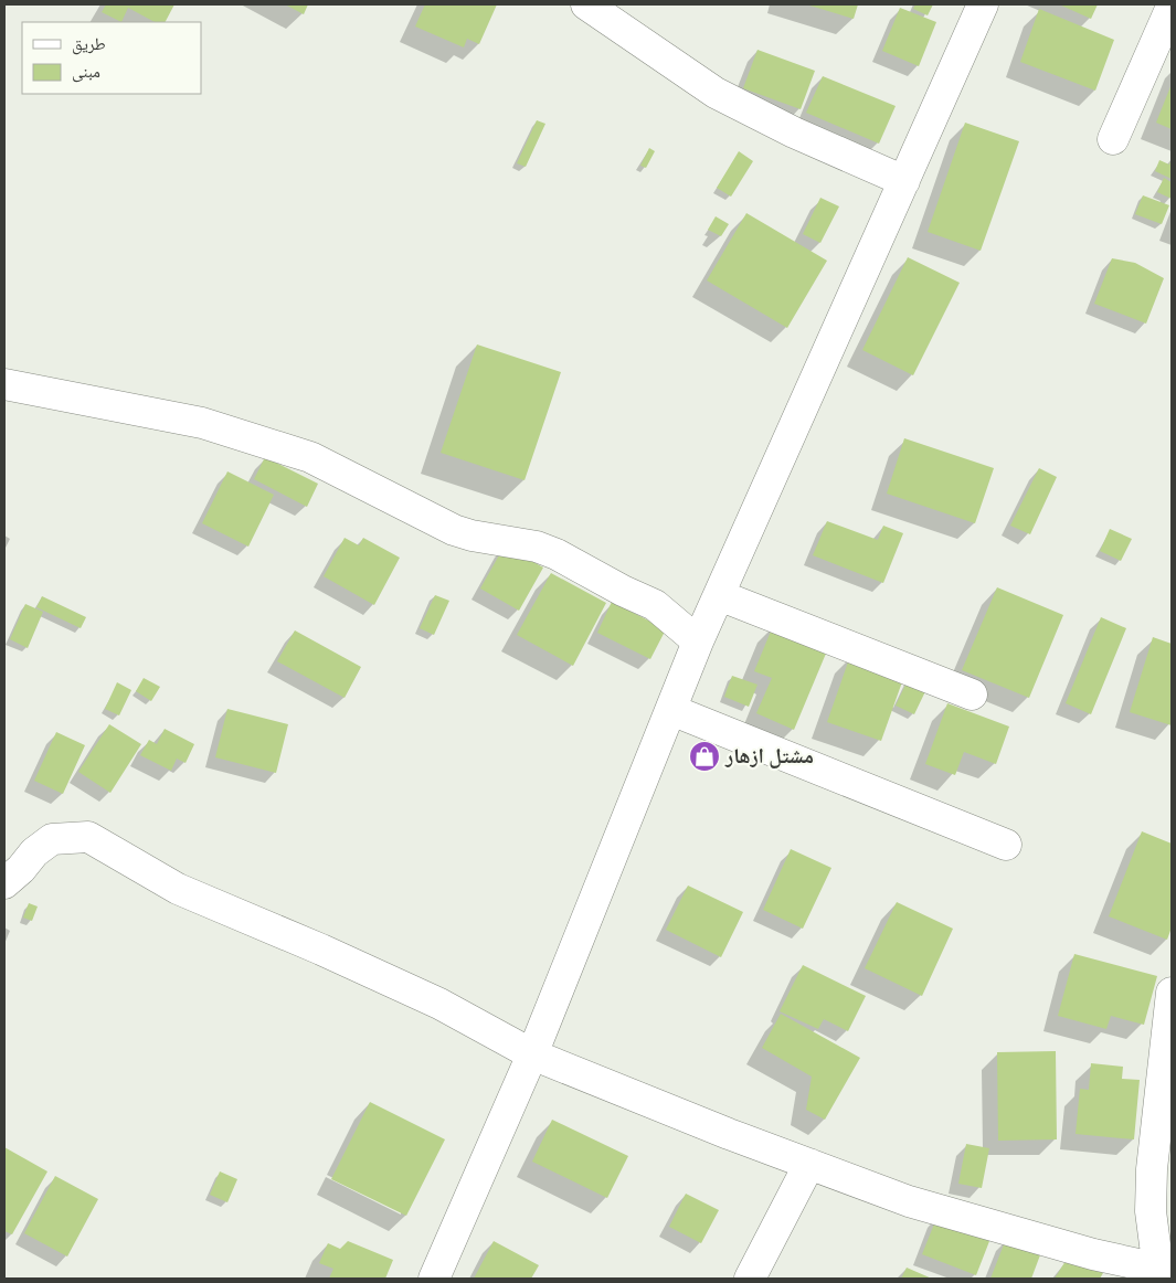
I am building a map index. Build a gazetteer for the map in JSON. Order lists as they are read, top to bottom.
{
  "places": {
    "shop": ["مشتل ازهار"]
  },
  "legend": ["طريق", "مبنى"]
}
